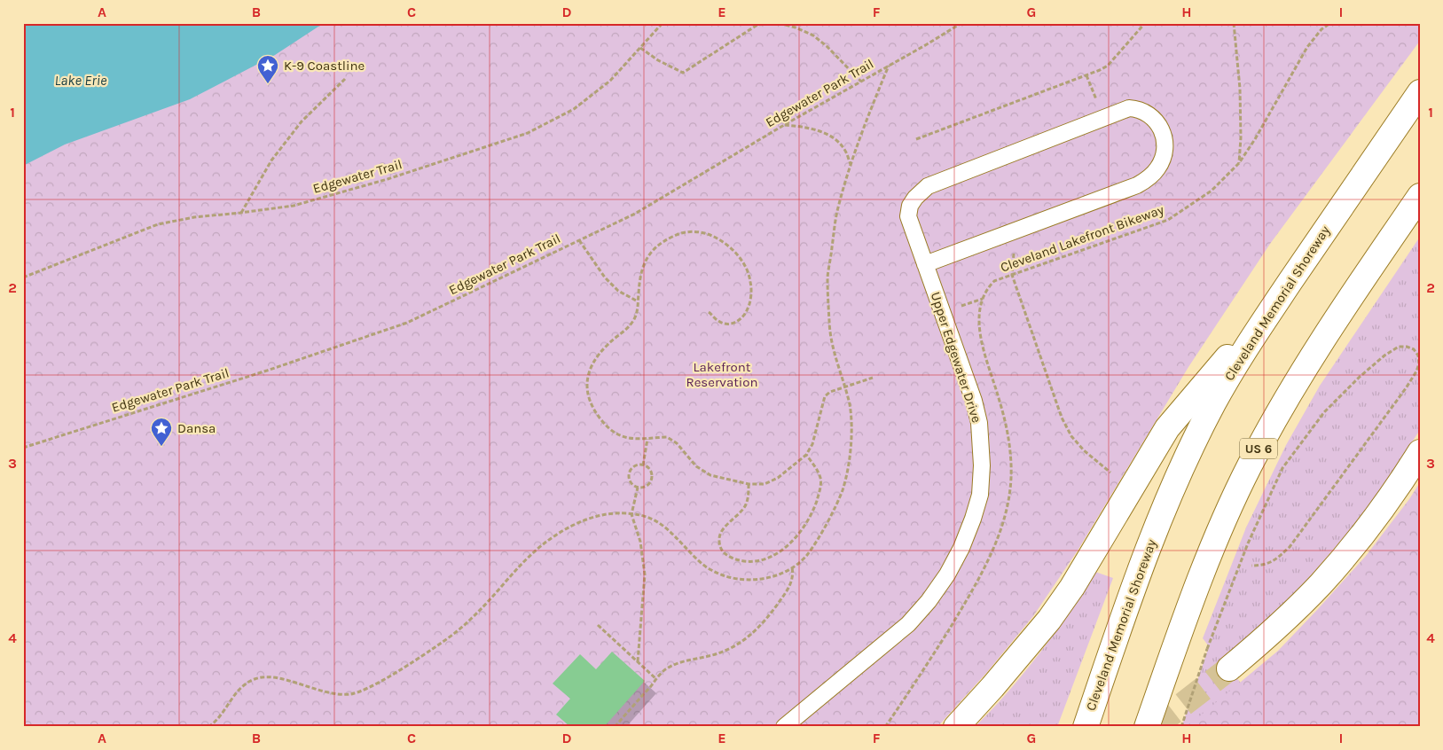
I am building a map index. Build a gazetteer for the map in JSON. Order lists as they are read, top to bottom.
{
  "streets": {
    "highway": ["Cleveland Memorial Shoreway", "US 6"],
    "lane": ["Upper Edgewater Drive"],
    "path": ["Edgewater Park Trail", "Edgewater Trail", "Cleveland Lakefront Bikeway"]
  },
  "water": ["Lake Erie"],
  "parks": ["Lakefront Reservation"],
  "places": {
    "place": ["K-9 Coastline", "Dansa"]
  },
  "grid": {
    "columns": [
      "A",
      "B",
      "C",
      "D",
      "E",
      "F",
      "G",
      "H",
      "I"
    ],
    "rows": [
      "1",
      "2",
      "3",
      "4"
    ]
  }
}
